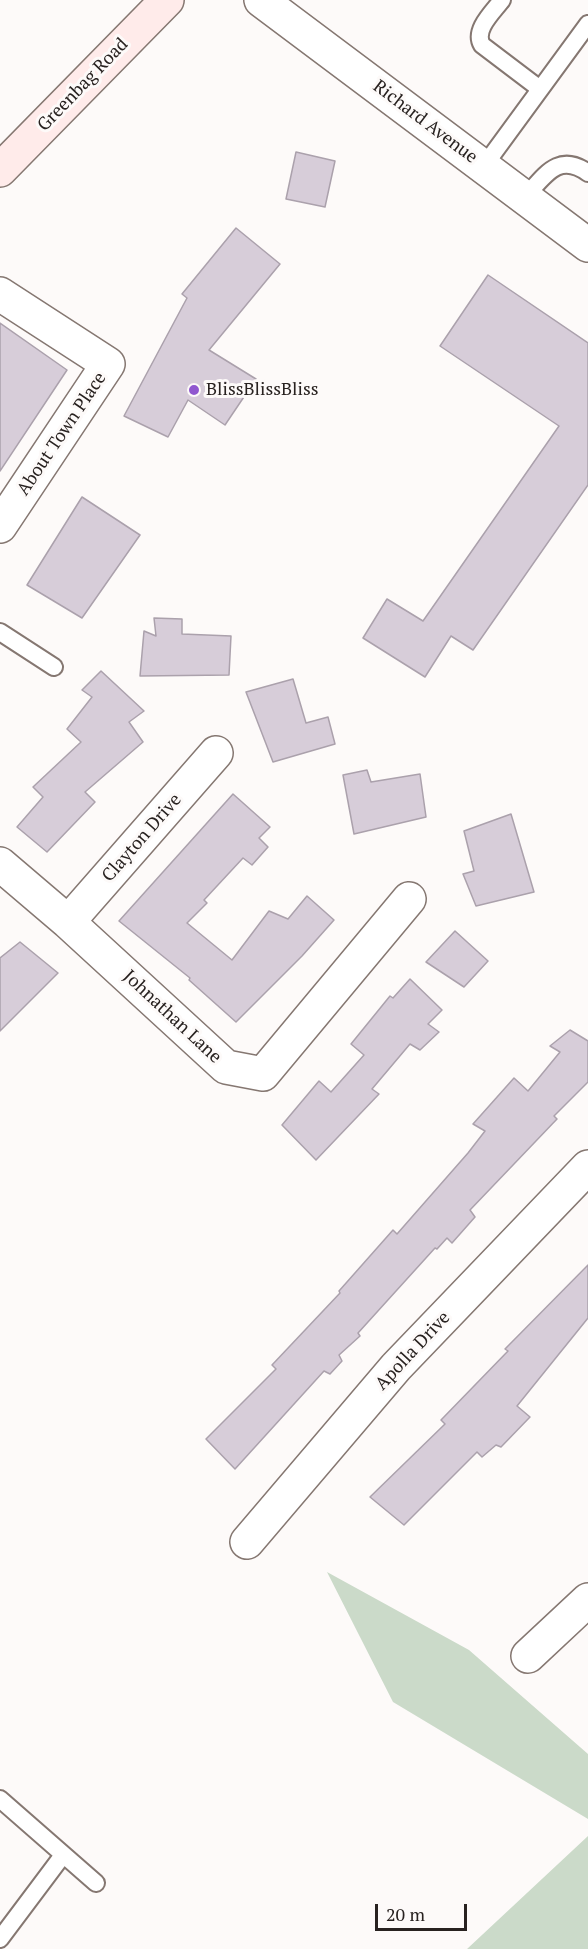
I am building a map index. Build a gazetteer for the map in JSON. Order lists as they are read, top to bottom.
{
  "streets": {
    "main road": ["Greenbag Road"],
    "street": [
      "Richard Avenue",
      "About Town Place",
      "Clayton Drive",
      "Johnathan Lane",
      "Apolla Drive"
    ]
  },
  "crossings": [
    ["Clayton Drive", "Johnathan Lane"]
  ],
  "places": ["BlissBlissBliss"],
  "scale_bar": "20 m"
}
